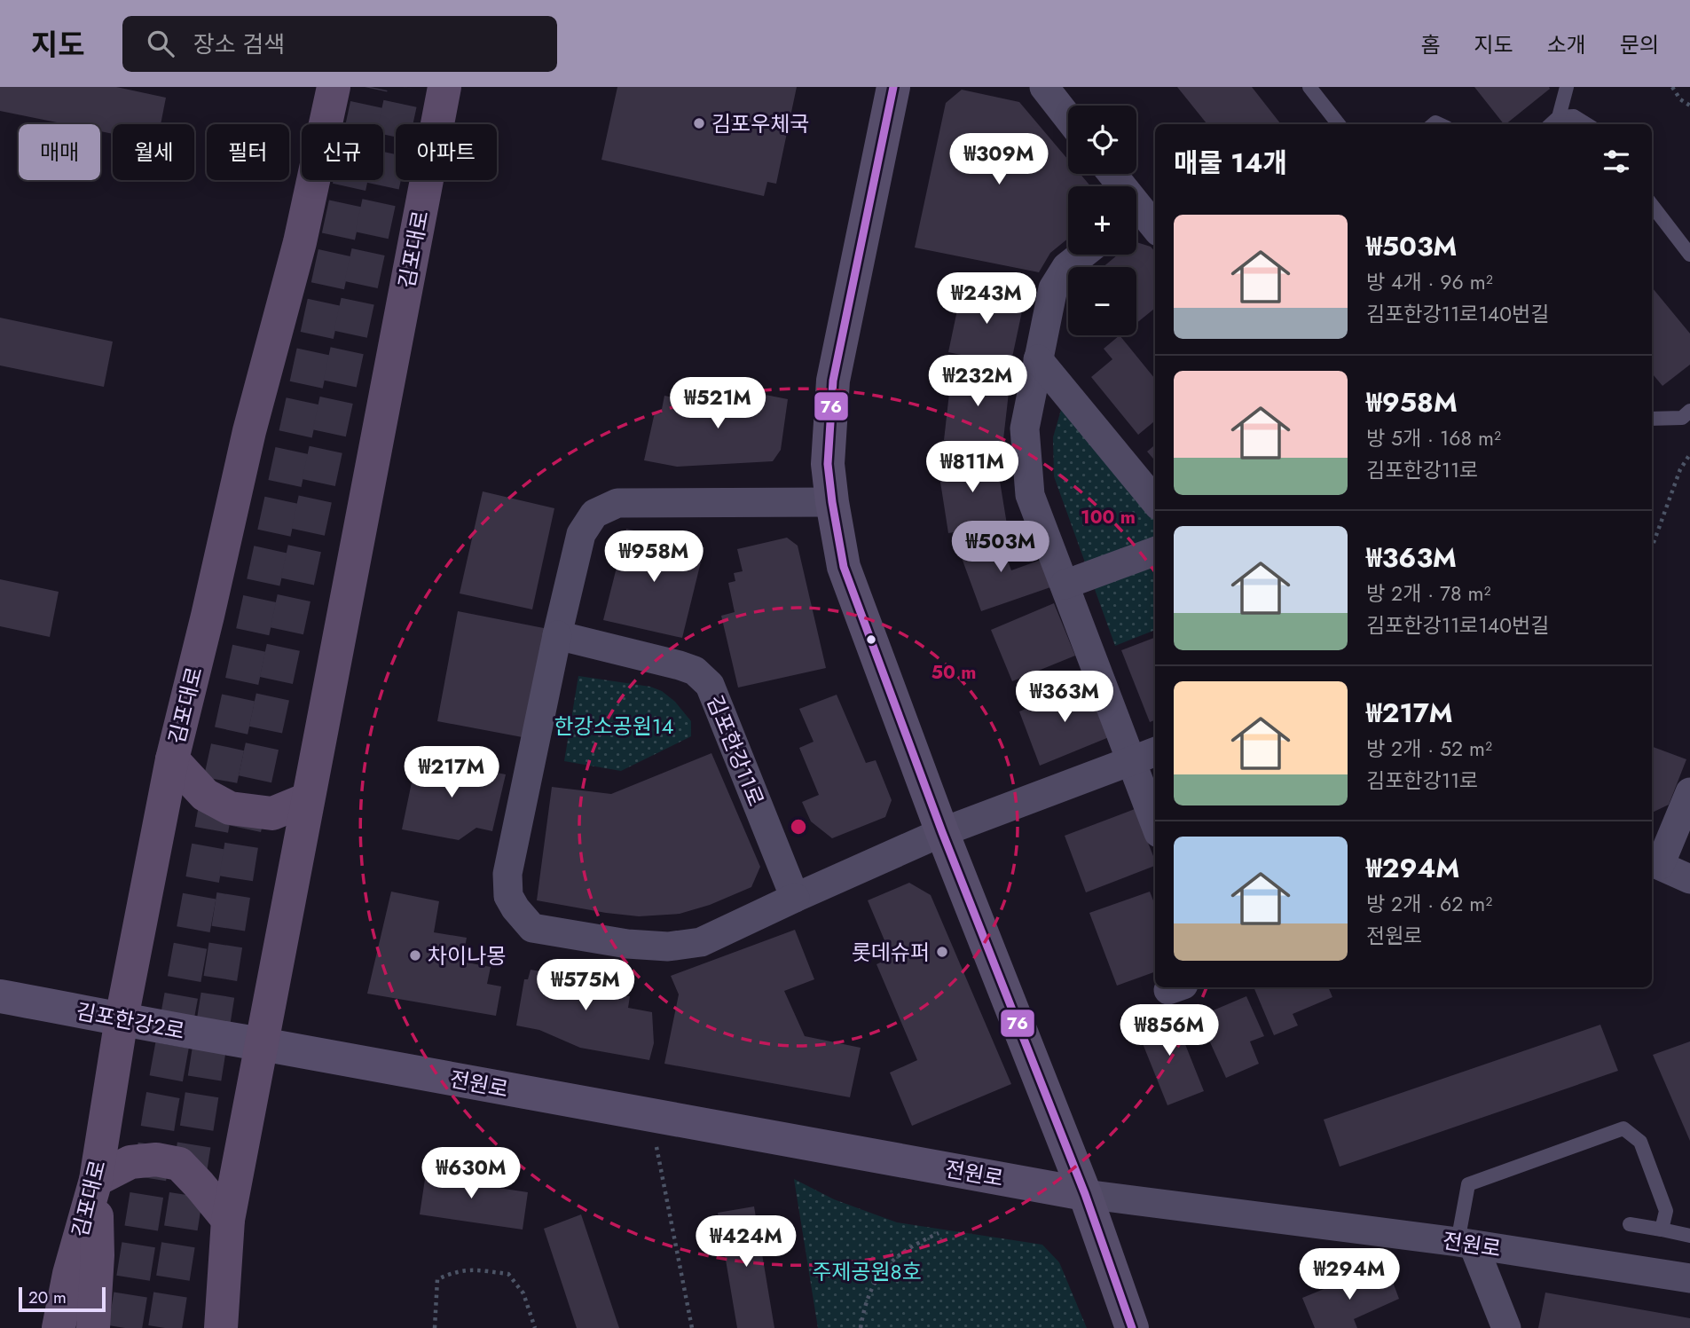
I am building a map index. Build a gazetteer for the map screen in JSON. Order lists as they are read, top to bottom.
{
  "streets": {
    "main road": ["김포대로"],
    "street": ["김포한강11로", "김포한강2로", "전원로"]
  },
  "crossings": [
    ["김포대로", "김포한강2로"],
    ["김포대로", "전원로"],
    ["김포한강2로", "전원로"]
  ],
  "parks": ["한강소공원14", "주제공원8호"],
  "places": ["김포우체국", "롯데슈퍼", "차이나몽"],
  "lines": ["transit line 76"],
  "scale_bar": "20 m",
  "page": {
    "header": "지도",
    "search": "장소 검색",
    "nav": [
      "홈",
      "지도",
      "소개",
      "문의"
    ],
    "map_buttons": ["+", "−"],
    "chip": [
      "매매",
      "월세",
      "필터",
      "신규",
      "아파트"
    ],
    "heading": "매물 14개",
    "price": [
      "₩309M",
      "₩243M",
      "₩232M",
      "₩521M",
      "₩811M",
      "₩503M",
      "₩958M",
      "₩363M",
      "₩217M",
      "₩575M",
      "₩856M",
      "₩630M",
      "₩424M",
      "₩294M"
    ],
    "list": [
      {
        "name": "₩503M",
        "note": "방 4개 · 96 m² · 김포한강11로140번길"
      },
      {
        "name": "₩958M",
        "note": "방 5개 · 168 m² · 김포한강11로"
      },
      {
        "name": "₩363M",
        "note": "방 2개 · 78 m² · 김포한강11로140번길"
      },
      {
        "name": "₩217M",
        "note": "방 2개 · 52 m² · 김포한강11로"
      },
      {
        "name": "₩294M",
        "note": "방 2개 · 62 m² · 전원로"
      }
    ],
    "scale": "20 m"
  },
  "rings": ["100 m", "50 m"]
}
